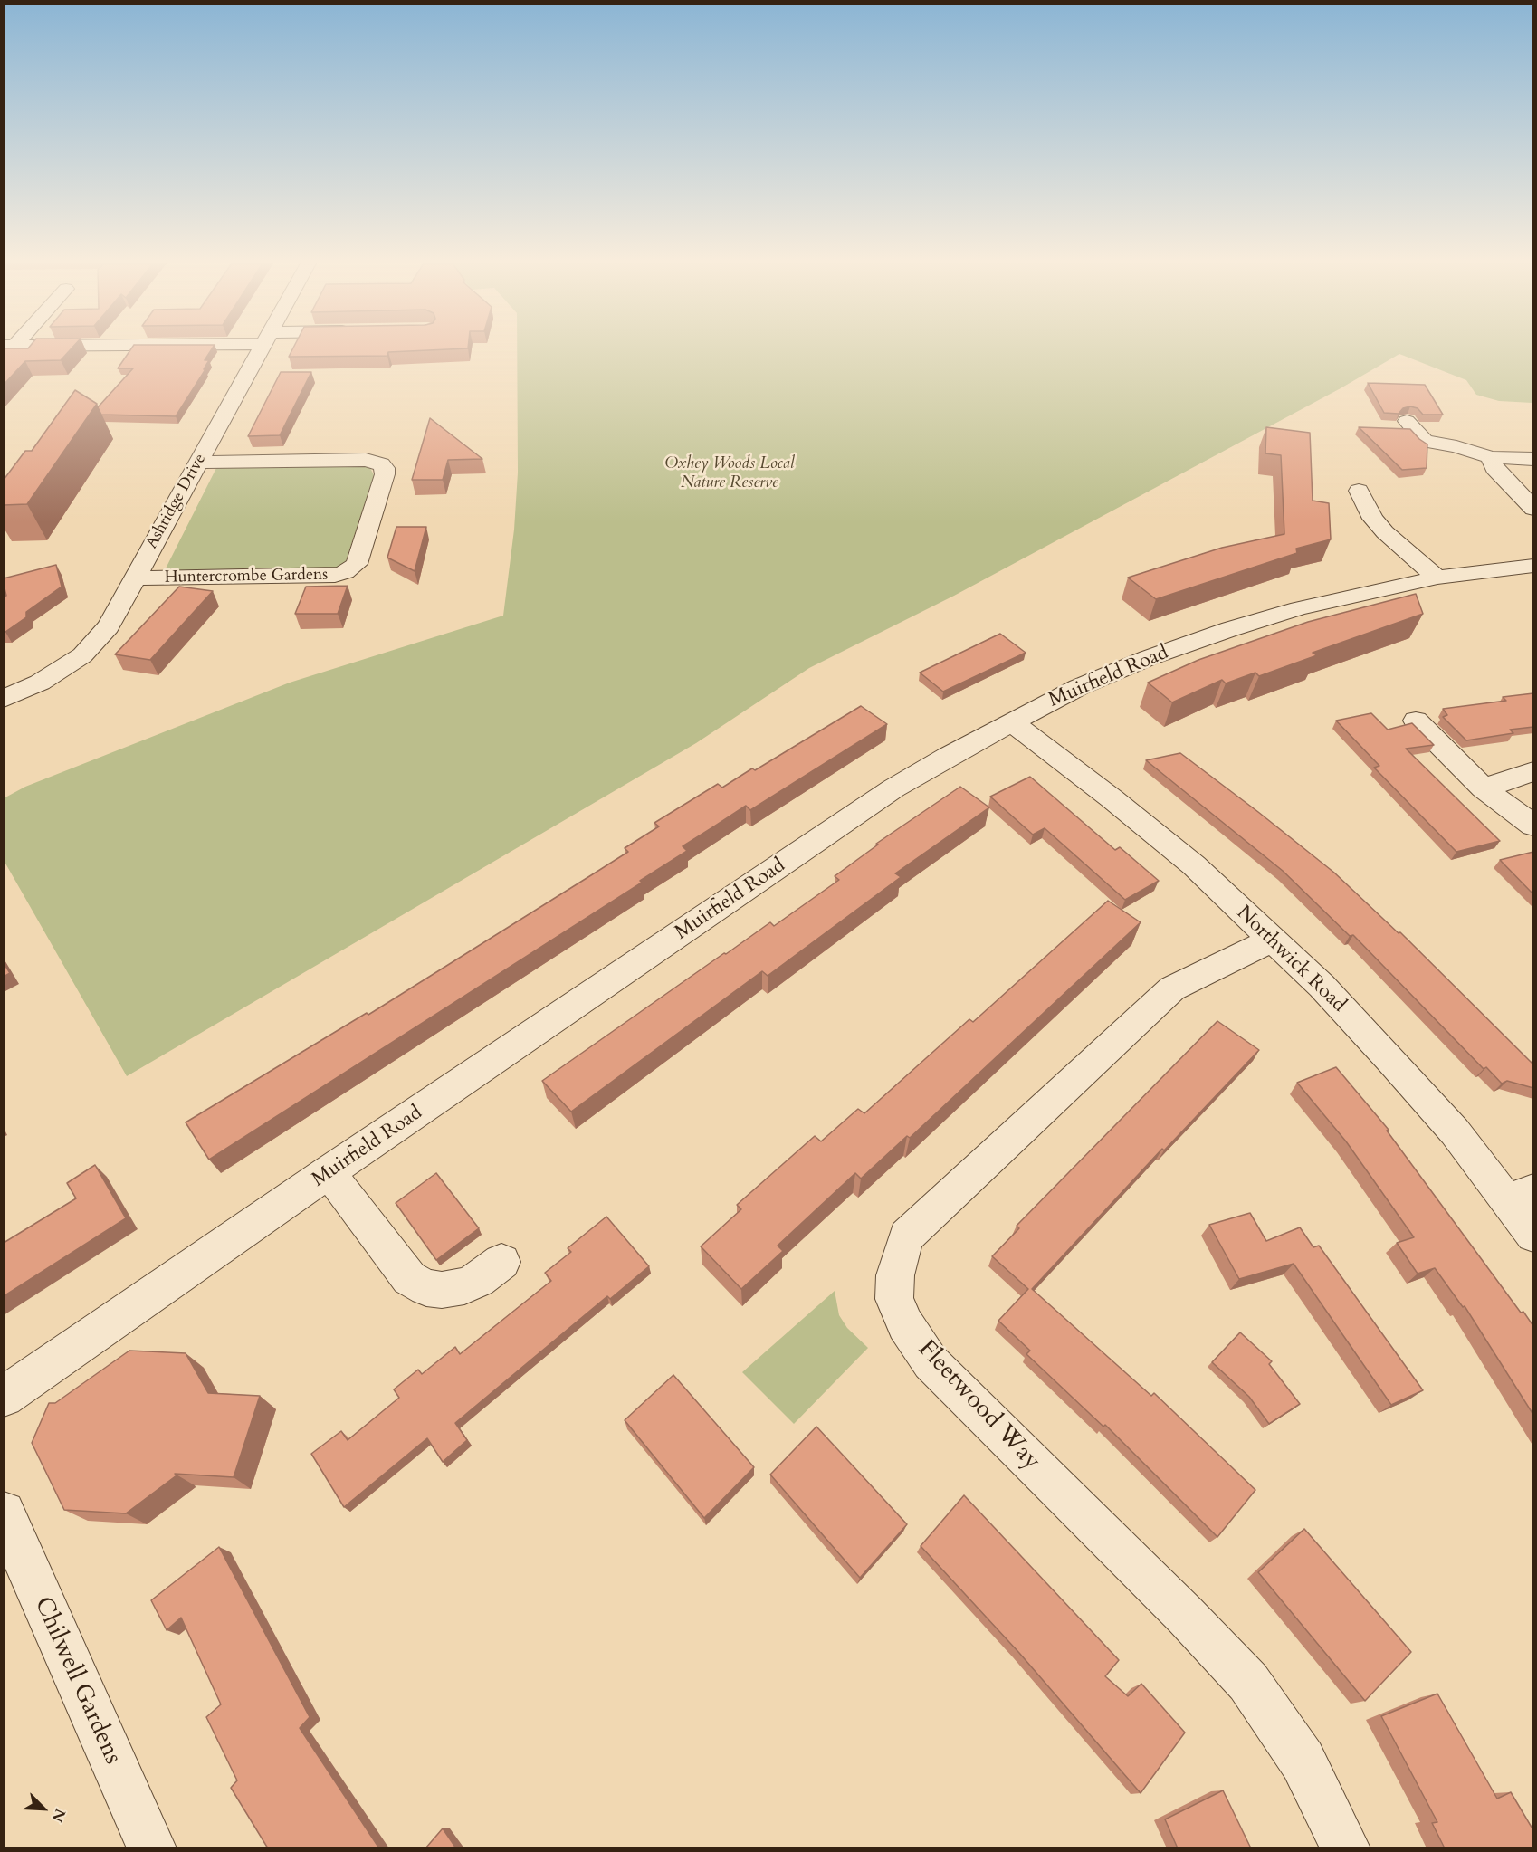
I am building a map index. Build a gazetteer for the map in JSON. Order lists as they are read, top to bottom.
{
  "streets": {
    "street": [
      "Ashridge Drive",
      "Huntercrombe Gardens",
      "Muirfield Road",
      "Northwick Road",
      "Fleetwood Way",
      "Chilwell Gardens"
    ]
  },
  "crossings": [
    ["Ashridge Drive", "Huntercrombe Gardens"],
    ["Muirfield Road", "Northwick Road"],
    ["Northwick Road", "Fleetwood Way"]
  ],
  "parks": ["Oxhey Woods Local Nature Reserve"],
  "north": "bottom right"
}
